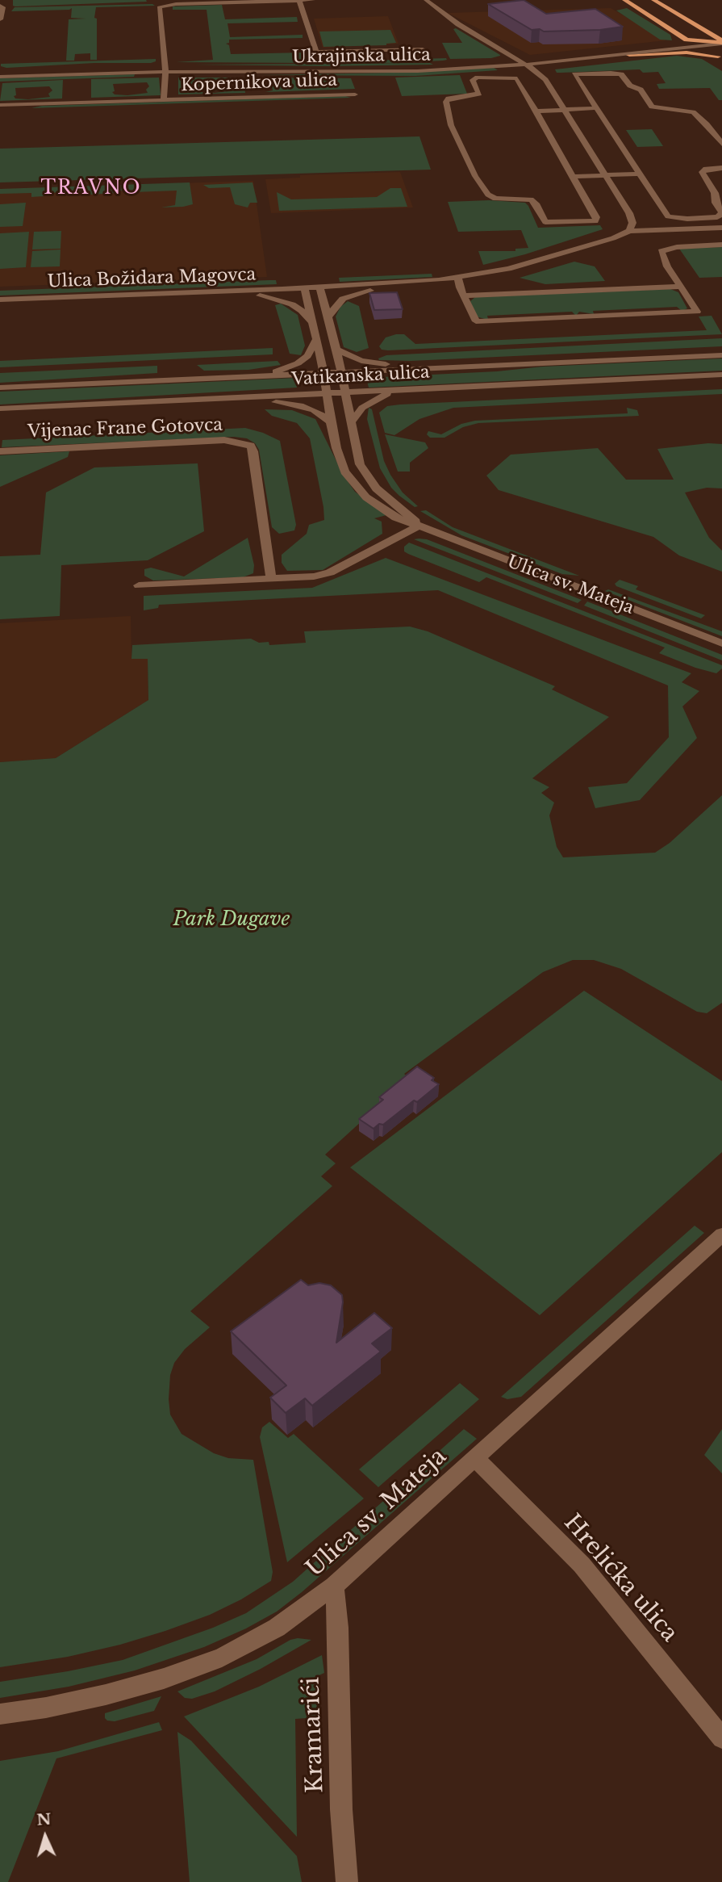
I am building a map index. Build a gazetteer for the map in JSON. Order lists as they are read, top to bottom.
{
  "streets": {
    "street": [
      "Ukrajinska ulica",
      "Kopernikova ulica",
      "Ulica Božidara Magovca",
      "Vatikanska ulica",
      "Vijenac Frane Gotovca",
      "Ulica sv. Mateja",
      "Hrelićka ulica",
      "Kramarići"
    ]
  },
  "crossings": [
    ["Ukrajinska ulica", "Kopernikova ulica"],
    ["Vatikanska ulica", "Ulica sv. Mateja"],
    ["Ulica sv. Mateja", "Hrelićka ulica"],
    ["Ulica sv. Mateja", "Kramarići"]
  ],
  "districts": ["TRAVNO"],
  "parks": ["Park Dugave"],
  "north": "top"
}
